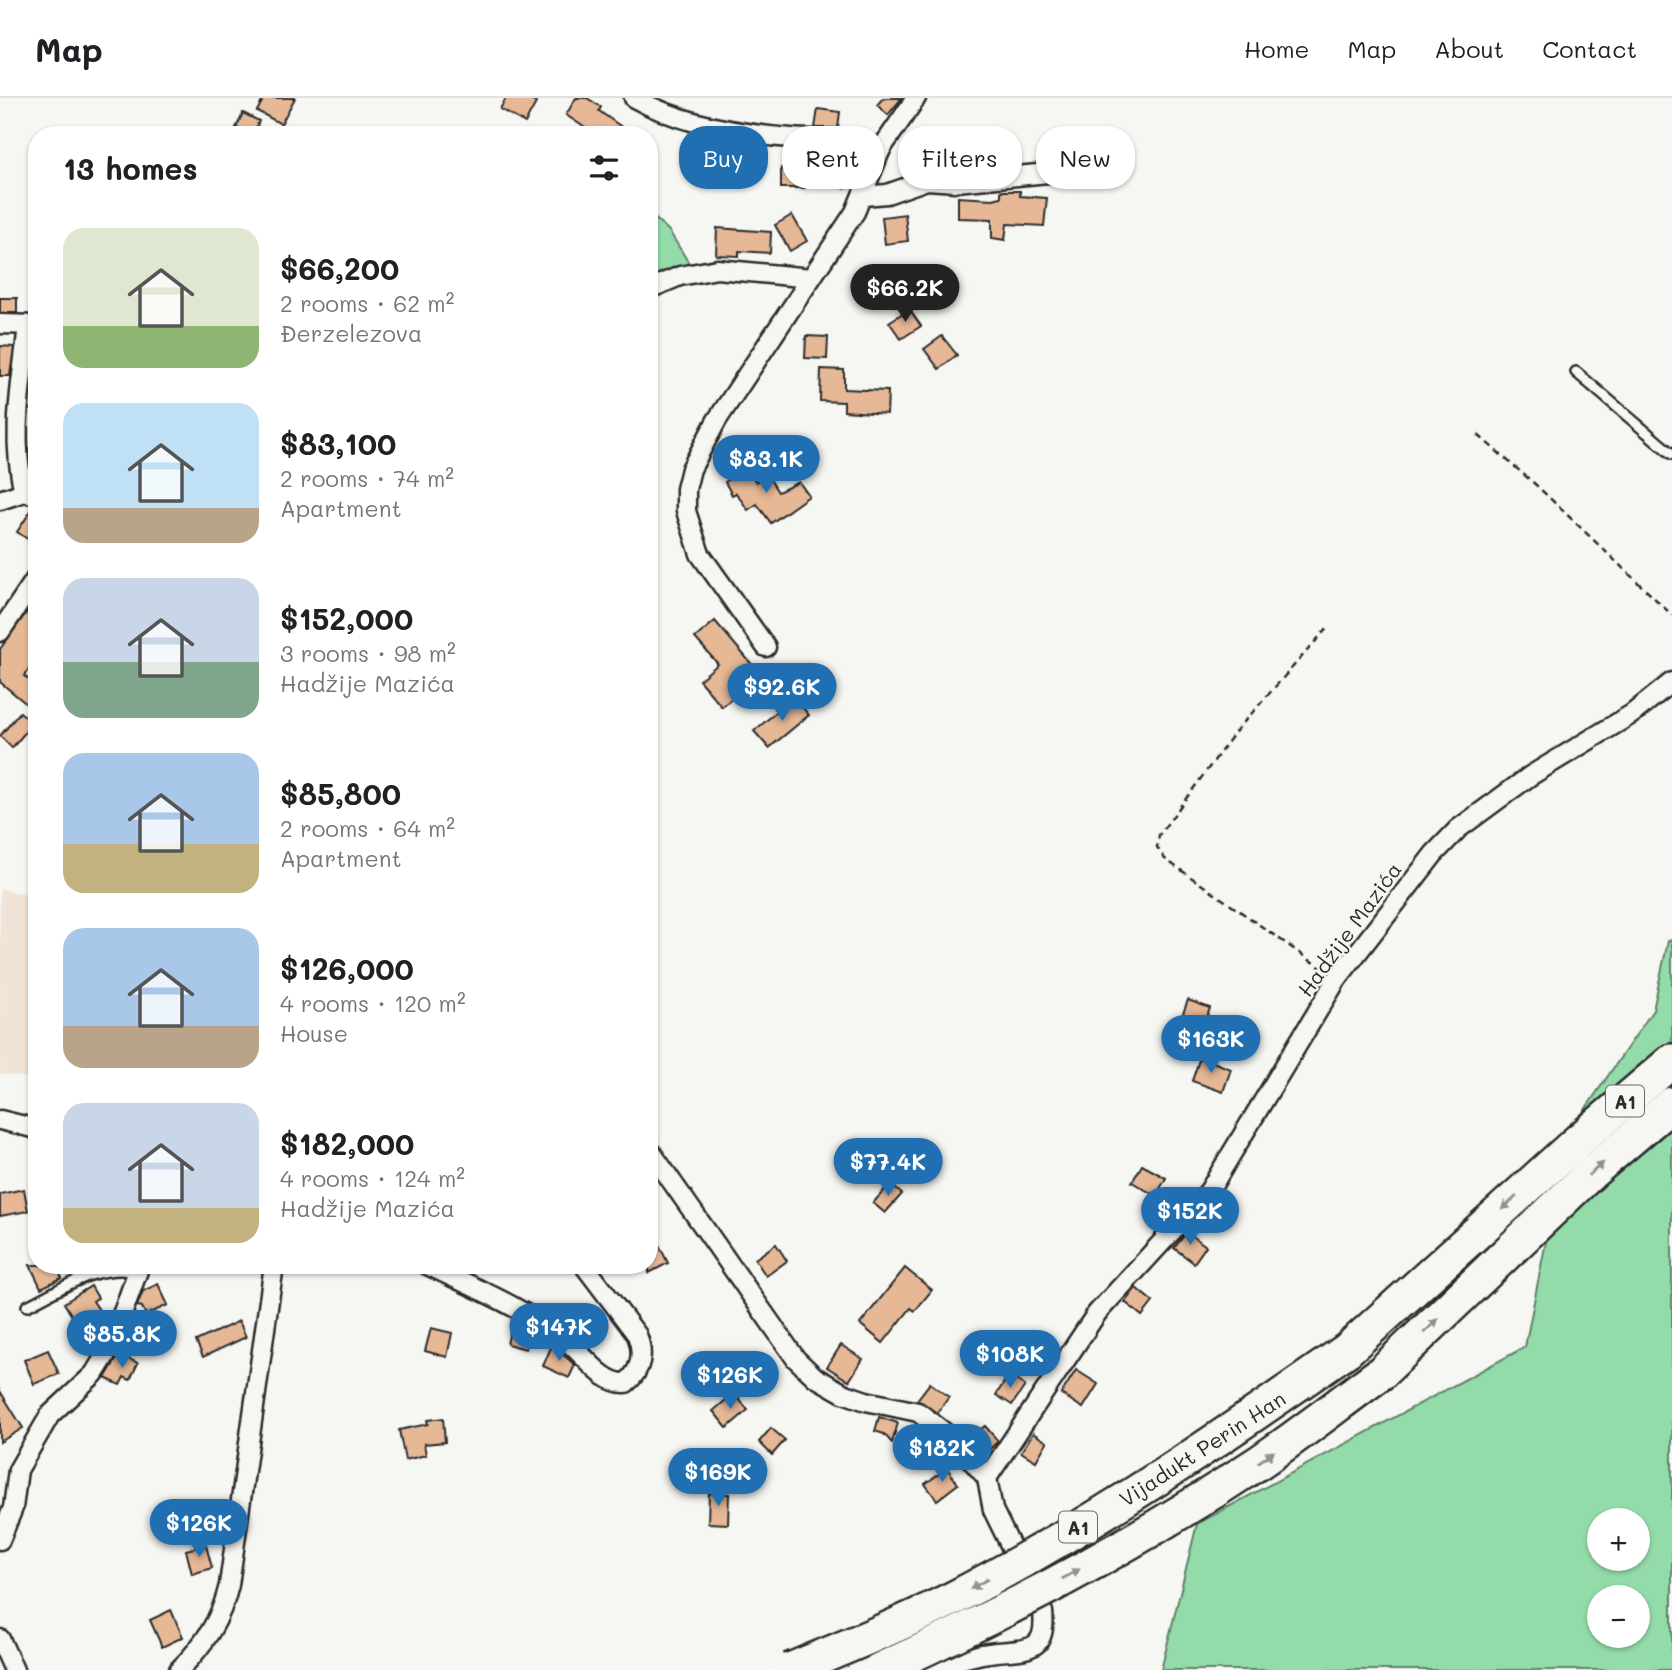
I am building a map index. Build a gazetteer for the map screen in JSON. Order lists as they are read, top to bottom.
{
  "streets": {
    "highway": ["A1", "Vijadukt Perin Han"],
    "street": ["Hadžije Mazića"]
  },
  "page": {
    "header": "Map",
    "nav": [
      "Home",
      "Map",
      "About",
      "Contact"
    ],
    "chip": [
      "Buy",
      "Rent",
      "Filters",
      "New"
    ],
    "heading": "13 homes",
    "list": [
      {
        "name": "$66,200",
        "note": "2 rooms · 62 m² · Đerzelezova"
      },
      {
        "name": "$83,100",
        "note": "2 rooms · 74 m² · Apartment"
      },
      {
        "name": "$152,000",
        "note": "3 rooms · 98 m² · Hadžije Mazića"
      },
      {
        "name": "$85,800",
        "note": "2 rooms · 64 m² · Apartment"
      },
      {
        "name": "$126,000",
        "note": "4 rooms · 120 m² · House"
      },
      {
        "name": "$182,000",
        "note": "4 rooms · 124 m² · Hadžije Mazića"
      }
    ],
    "price": [
      "$66.2K",
      "$83.1K",
      "$92.6K",
      "$163K",
      "$77.4K",
      "$152K",
      "$147K",
      "$85.8K",
      "$108K",
      "$126K",
      "$182K",
      "$169K",
      "$126K"
    ],
    "map_buttons": ["+", "−"]
  }
}
